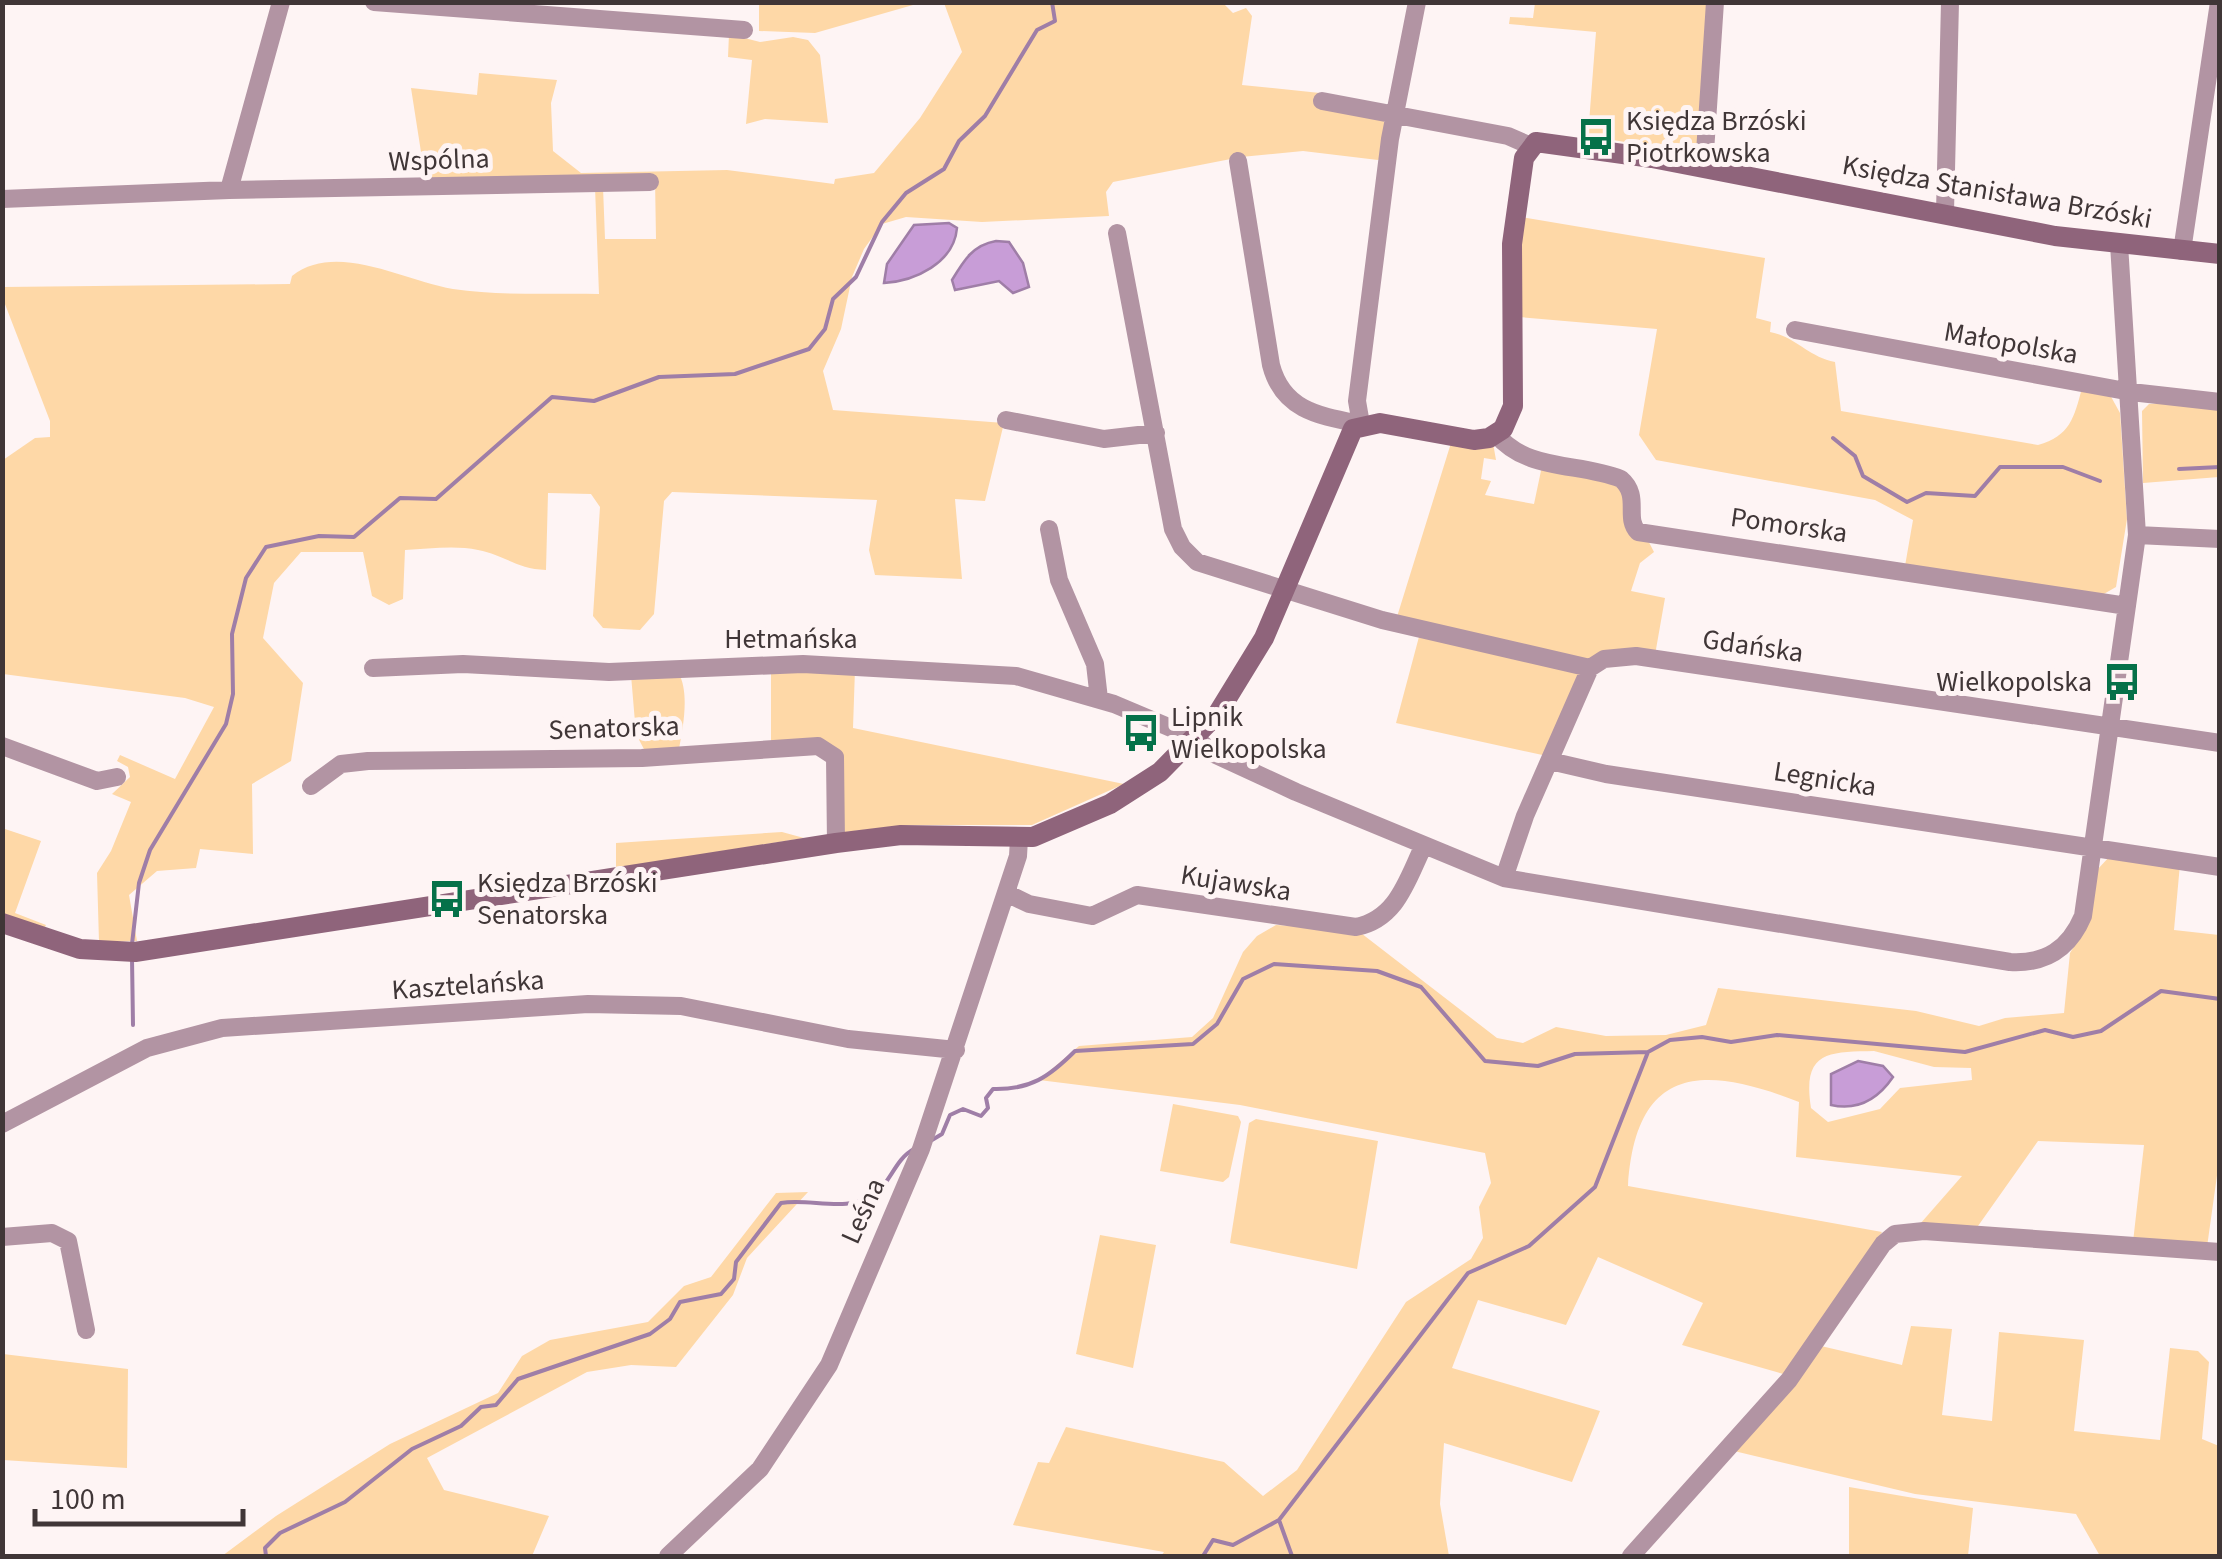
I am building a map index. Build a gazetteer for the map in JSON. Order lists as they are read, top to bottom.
{
  "streets": {
    "street": [
      "Wspólna",
      "Księdza Stanisława Brzóski",
      "Małopolska",
      "Pomorska",
      "Hetmańska",
      "Gdańska",
      "Senatorska",
      "Legnicka",
      "Kujawska",
      "Kasztelańska",
      "Leśna"
    ]
  },
  "crossings": [
    ["Kujawska", "Leśna"],
    ["Kasztelańska", "Leśna"]
  ],
  "places": {
    "bus stop": [
      "Księdza Brzóski Piotrkowska",
      "Wielkopolska",
      "Lipnik Wielkopolska",
      "Księdza Brzóski Senatorska"
    ]
  },
  "scale_bar": "100 m"
}
